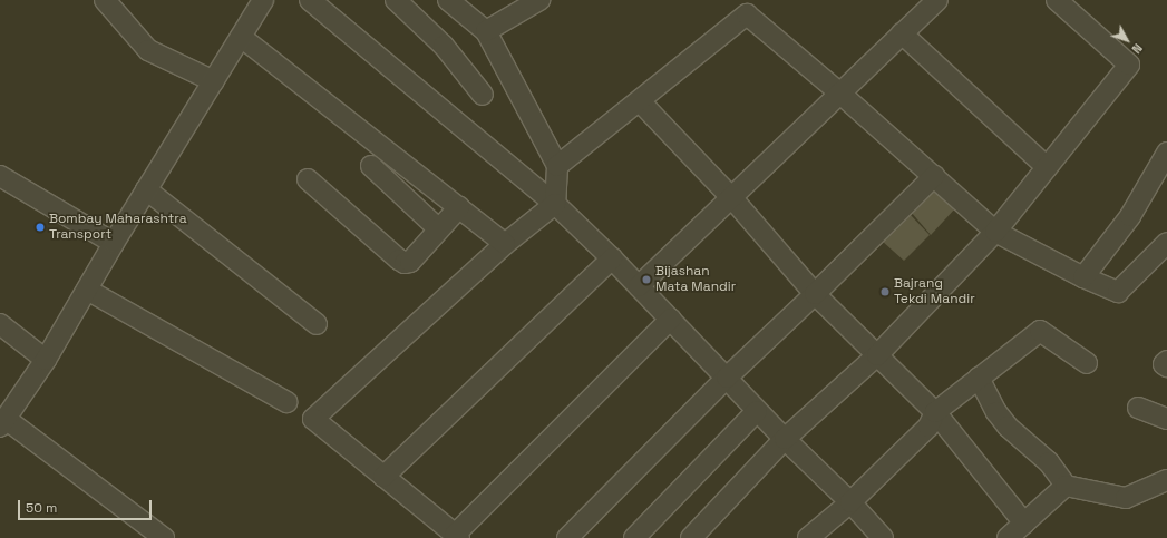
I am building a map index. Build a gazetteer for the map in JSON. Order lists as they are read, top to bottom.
{
  "places": ["Bombay Maharashtra Transport", "Bijashan Mata Mandir", "Bajrang Tekdi Mandir"],
  "scale_bar": "50 m",
  "north": "bottom right"
}
